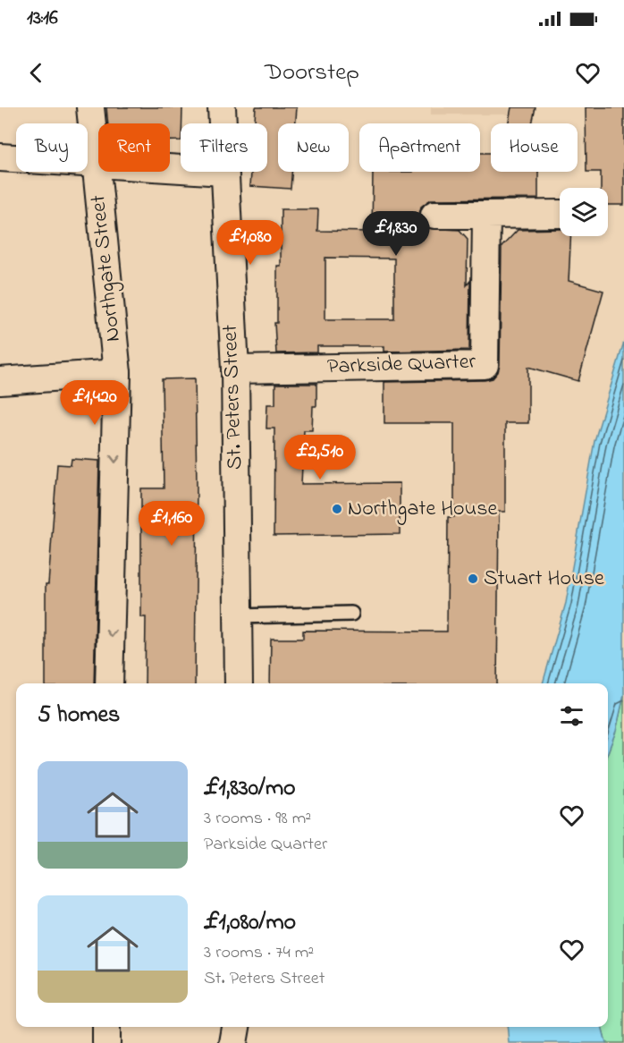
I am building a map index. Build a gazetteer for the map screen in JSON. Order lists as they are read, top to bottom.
{
  "streets": {
    "street": ["Northgate Street", "Parkside Quarter", "St. Peters Street"]
  },
  "crossings": [
    ["Parkside Quarter", "St. Peters Street"]
  ],
  "one_way": ["Northgate Street"],
  "places": ["Northgate House", "Stuart House"],
  "page": {
    "status": "13:16",
    "header": "Doorstep",
    "chip": [
      "Buy",
      "Rent",
      "Filters",
      "New",
      "Apartment",
      "House"
    ],
    "price": [
      "£1,830",
      "£1,080",
      "£1,420",
      "£2,510",
      "£1,160"
    ],
    "heading": "5 homes",
    "list": [
      {
        "name": "£1,830/mo",
        "note": "3 rooms · 98 m² · Parkside Quarter"
      },
      {
        "name": "£1,080/mo",
        "note": "3 rooms · 74 m² · St. Peters Street"
      }
    ]
  }
}
